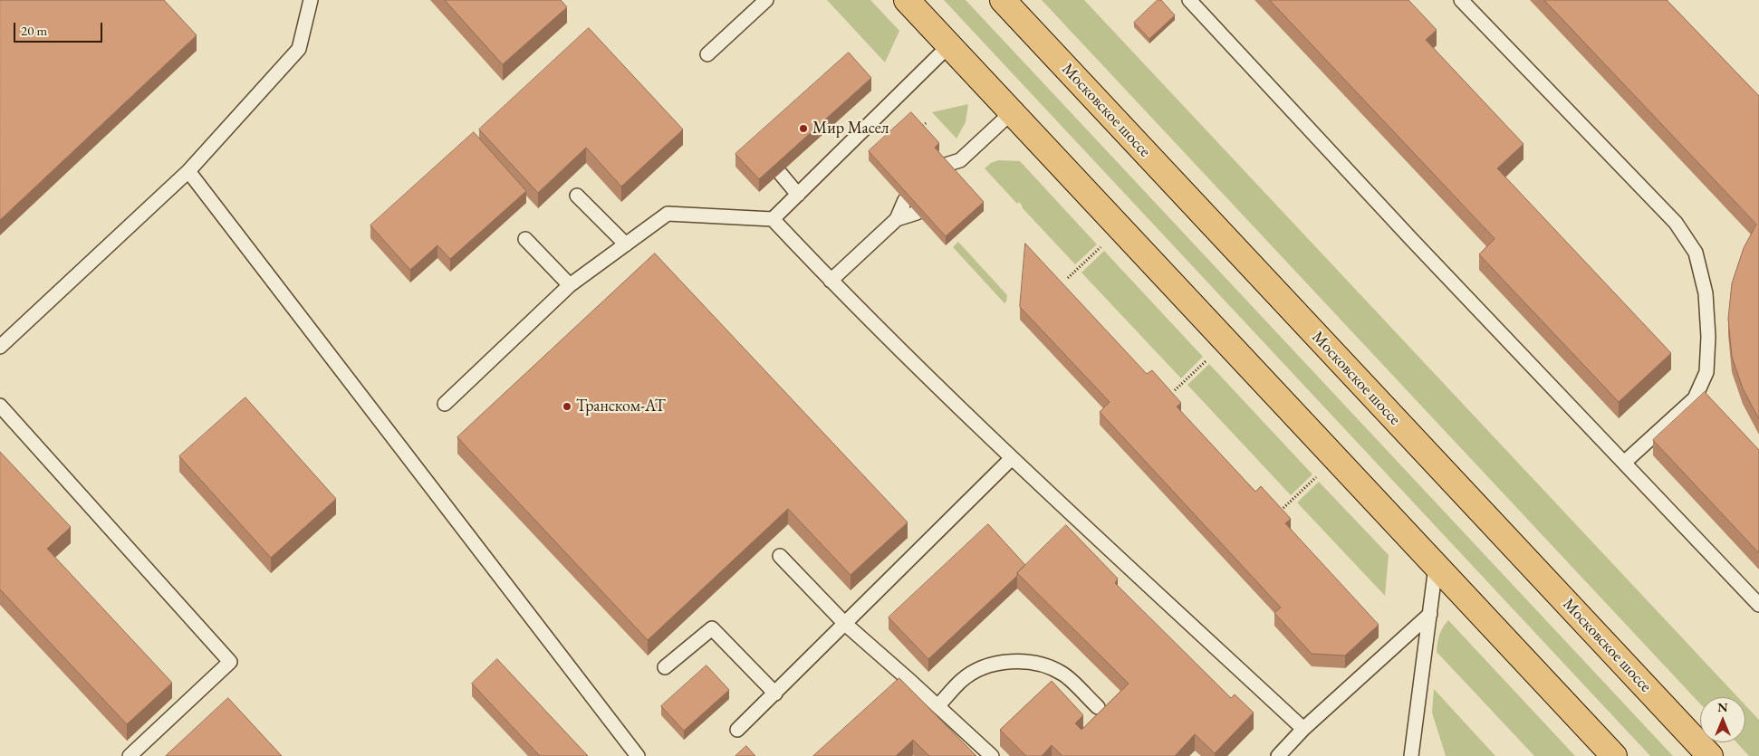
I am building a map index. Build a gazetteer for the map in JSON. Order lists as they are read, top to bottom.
{
  "streets": {
    "main road": ["Московское шоссе"]
  },
  "places": ["Мир Масел", "Транском-АТ"],
  "scale_bar": "20 m",
  "north": "top"
}
